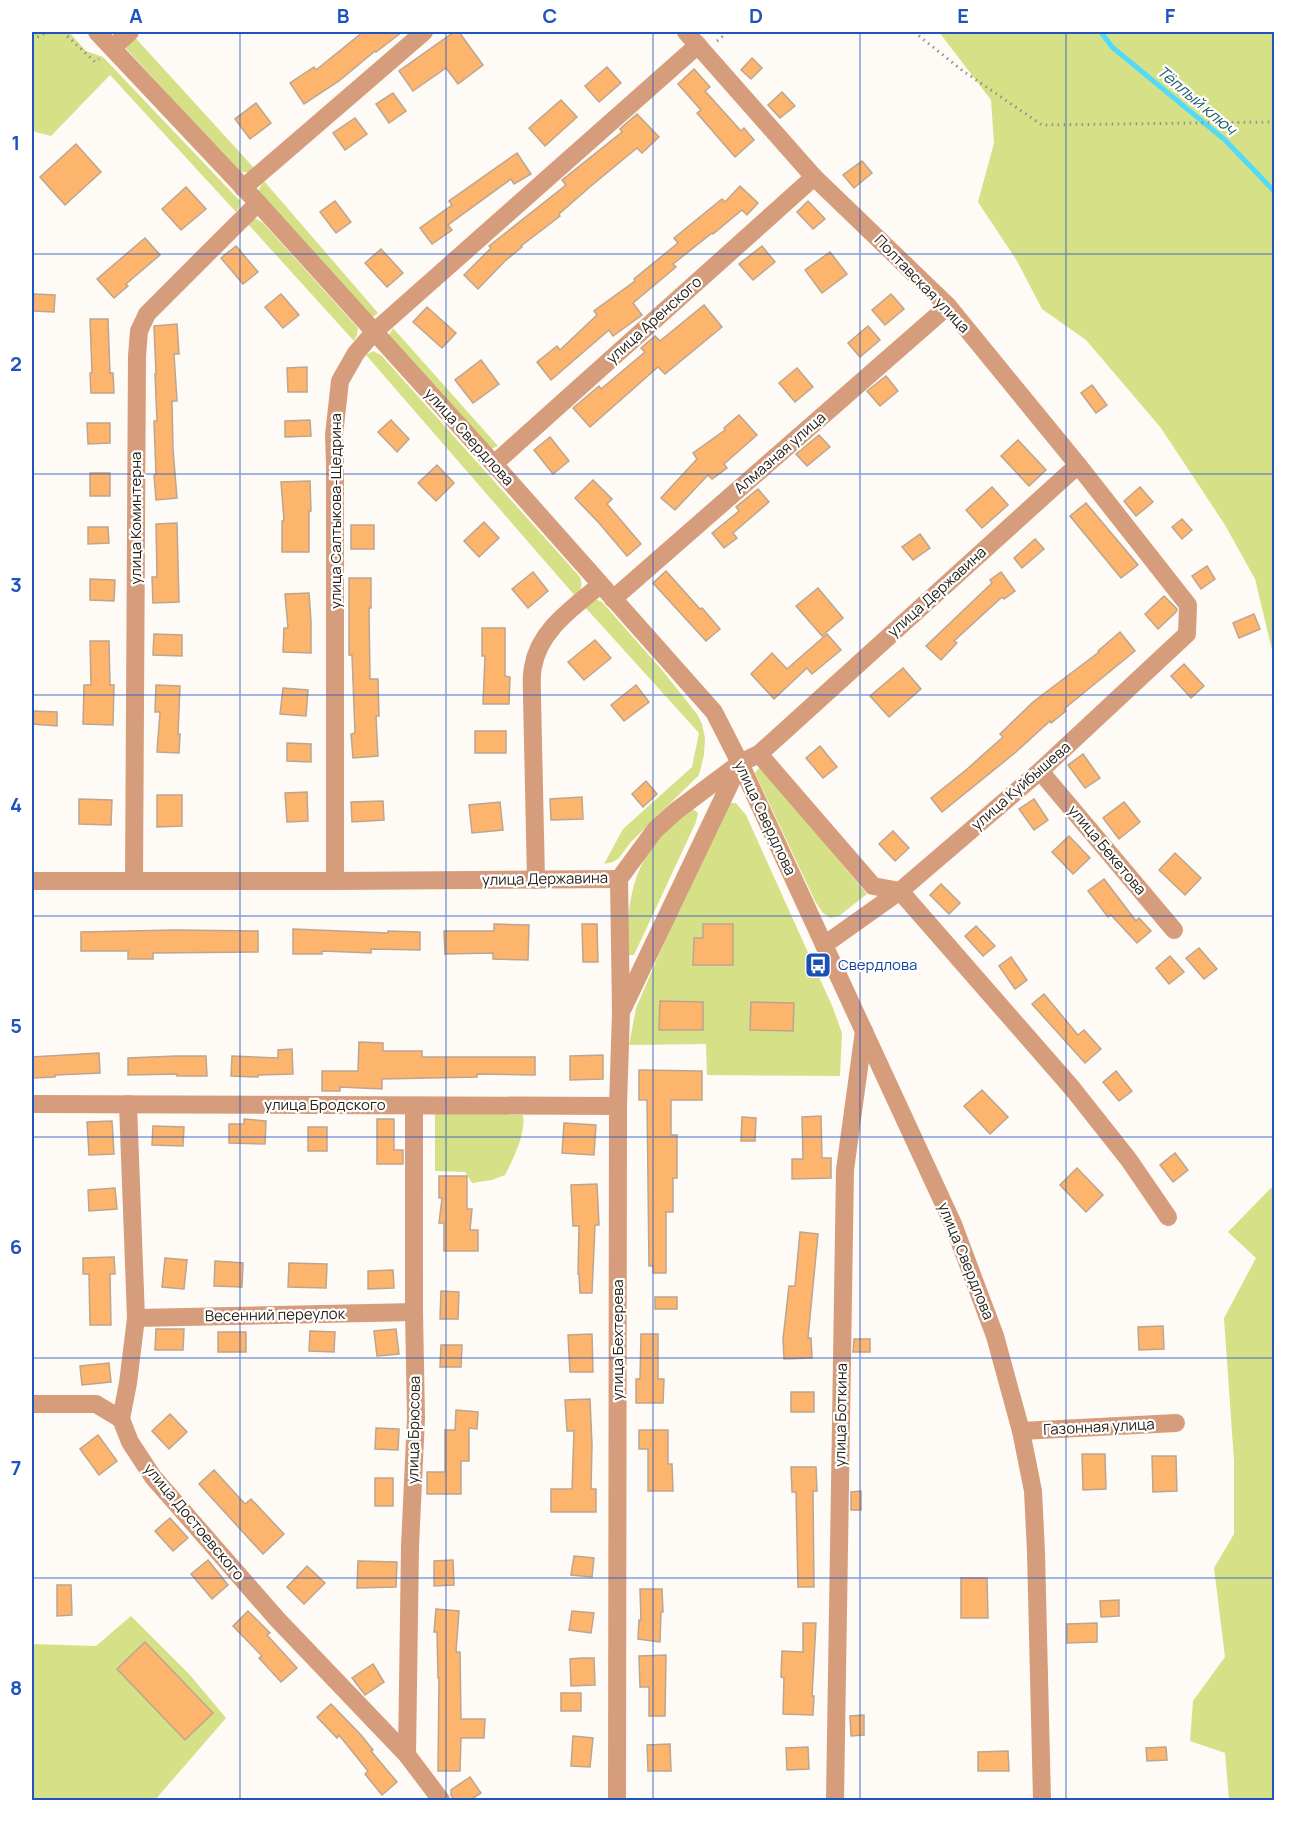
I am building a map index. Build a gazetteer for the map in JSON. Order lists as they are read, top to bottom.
{
  "streets": {
    "street": [
      "Полтавская улица",
      "улица Аренского",
      "улица Свердлова",
      "Алмазная улица",
      "улица Салтыкова-Щедрина",
      "улица Коминтерна",
      "улица Державина",
      "улица Куйбышева",
      "улица Бекетова",
      "улица Бродского",
      "Весенний переулок",
      "улица Бехтерева",
      "улица Боткина",
      "Газонная улица",
      "улица Брюсова",
      "улица Достоевского"
    ]
  },
  "crossings": [
    ["Полтавская улица", "улица Аренского"],
    ["Полтавская улица", "Алмазная улица"],
    ["Полтавская улица", "улица Салтыкова-Щедрина"],
    ["Полтавская улица", "улица Державина"],
    ["Полтавская улица", "улица Куйбышева"],
    ["улица Аренского", "улица Свердлова"],
    ["улица Свердлова", "Алмазная улица"],
    ["улица Свердлова", "улица Салтыкова-Щедрина"],
    ["улица Свердлова", "улица Коминтерна"],
    ["улица Свердлова", "улица Державина"],
    ["улица Свердлова", "улица Куйбышева"],
    ["улица Свердлова", "улица Боткина"],
    ["улица Свердлова", "Газонная улица"],
    ["улица Салтыкова-Щедрина", "улица Державина"],
    ["улица Коминтерна", "улица Державина"],
    ["улица Державина", "улица Бехтерева"],
    ["улица Куйбышева", "улица Бекетова"],
    ["улица Бродского", "улица Бехтерева"],
    ["улица Бродского", "улица Брюсова"],
    ["Весенний переулок", "улица Брюсова"],
    ["улица Брюсова", "улица Достоевского"]
  ],
  "water": ["Тёплый ключ"],
  "places": {
    "bus stop": ["Свердлова"]
  },
  "grid": {
    "columns": [
      "A",
      "B",
      "C",
      "D",
      "E",
      "F"
    ],
    "rows": [
      "1",
      "2",
      "3",
      "4",
      "5",
      "6",
      "7",
      "8"
    ]
  }
}
